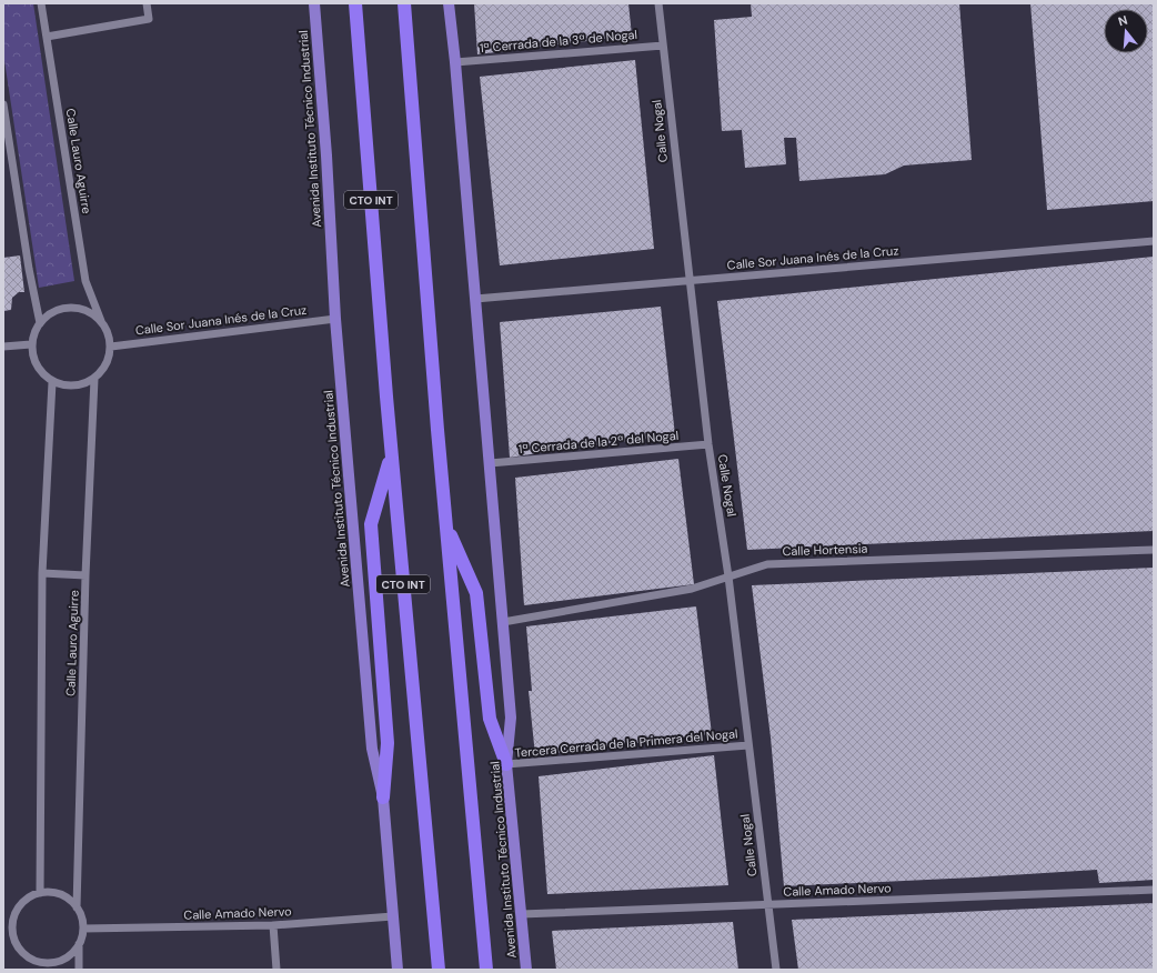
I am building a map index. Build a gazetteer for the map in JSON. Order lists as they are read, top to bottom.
{
  "streets": {
    "highway": ["CTO INT"],
    "main road": ["Avenida Instituto Técnico Industrial"],
    "street": [
      "1ª Cerrada de la 3ª de Nogal",
      "Calle Nogal",
      "Calle Lauro Aguirre",
      "Calle Sor Juana Inés de la Cruz",
      "1ª Cerrada de la 2ª del Nogal",
      "Calle Hortensia",
      "Tercera Cerrada de la Primera del Nogal",
      "Calle Amado Nervo"
    ]
  },
  "crossings": [
    ["1ª Cerrada de la 3ª de Nogal", "Avenida Instituto Técnico Industrial"],
    ["1ª Cerrada de la 3ª de Nogal", "Calle Nogal"],
    ["Avenida Instituto Técnico Industrial", "Calle Sor Juana Inés de la Cruz"],
    ["Avenida Instituto Técnico Industrial", "1ª Cerrada de la 2ª del Nogal"],
    ["Avenida Instituto Técnico Industrial", "Calle Hortensia"],
    ["Avenida Instituto Técnico Industrial", "Tercera Cerrada de la Primera del Nogal"],
    ["Avenida Instituto Técnico Industrial", "Calle Amado Nervo"],
    ["Calle Nogal", "Calle Sor Juana Inés de la Cruz"],
    ["Calle Nogal", "1ª Cerrada de la 2ª del Nogal"],
    ["Calle Nogal", "Calle Hortensia"],
    ["Calle Nogal", "Tercera Cerrada de la Primera del Nogal"],
    ["Calle Nogal", "Calle Amado Nervo"],
    ["Calle Lauro Aguirre", "Calle Sor Juana Inés de la Cruz"],
    ["Calle Lauro Aguirre", "Calle Amado Nervo"]
  ],
  "north": "top"
}
